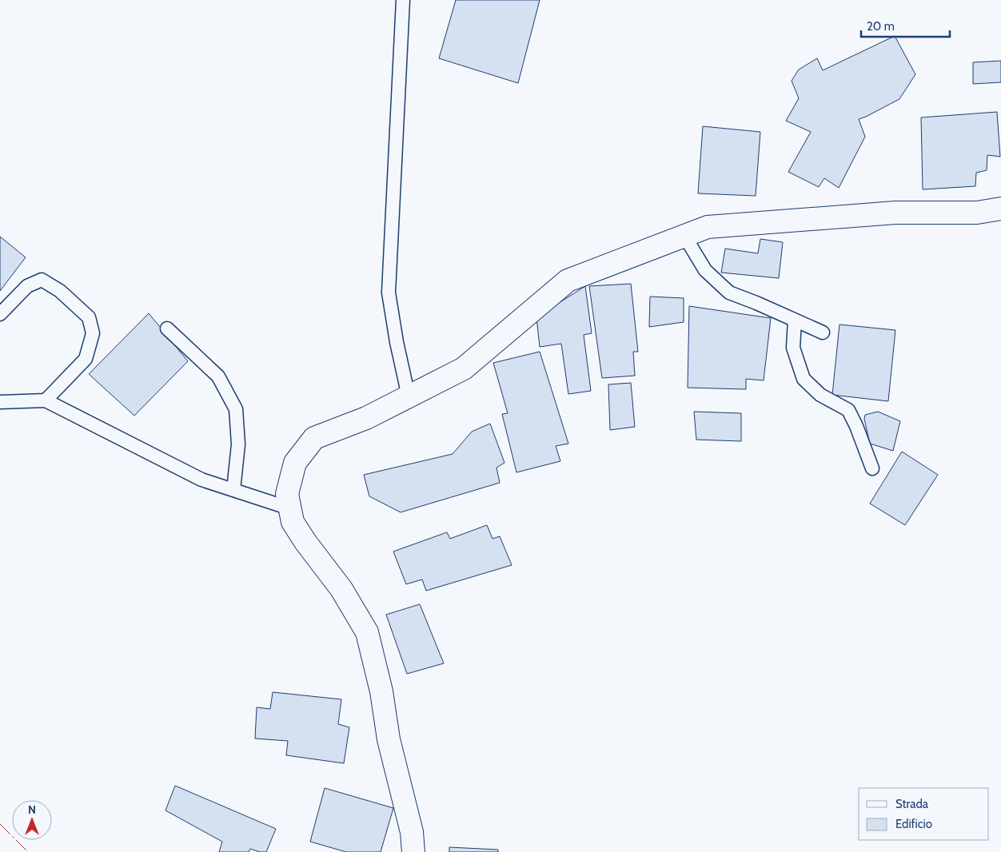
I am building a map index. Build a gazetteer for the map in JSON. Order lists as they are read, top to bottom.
{
  "legend": ["Strada", "Edificio"],
  "scale_bar": "20 m",
  "north": "top"
}
